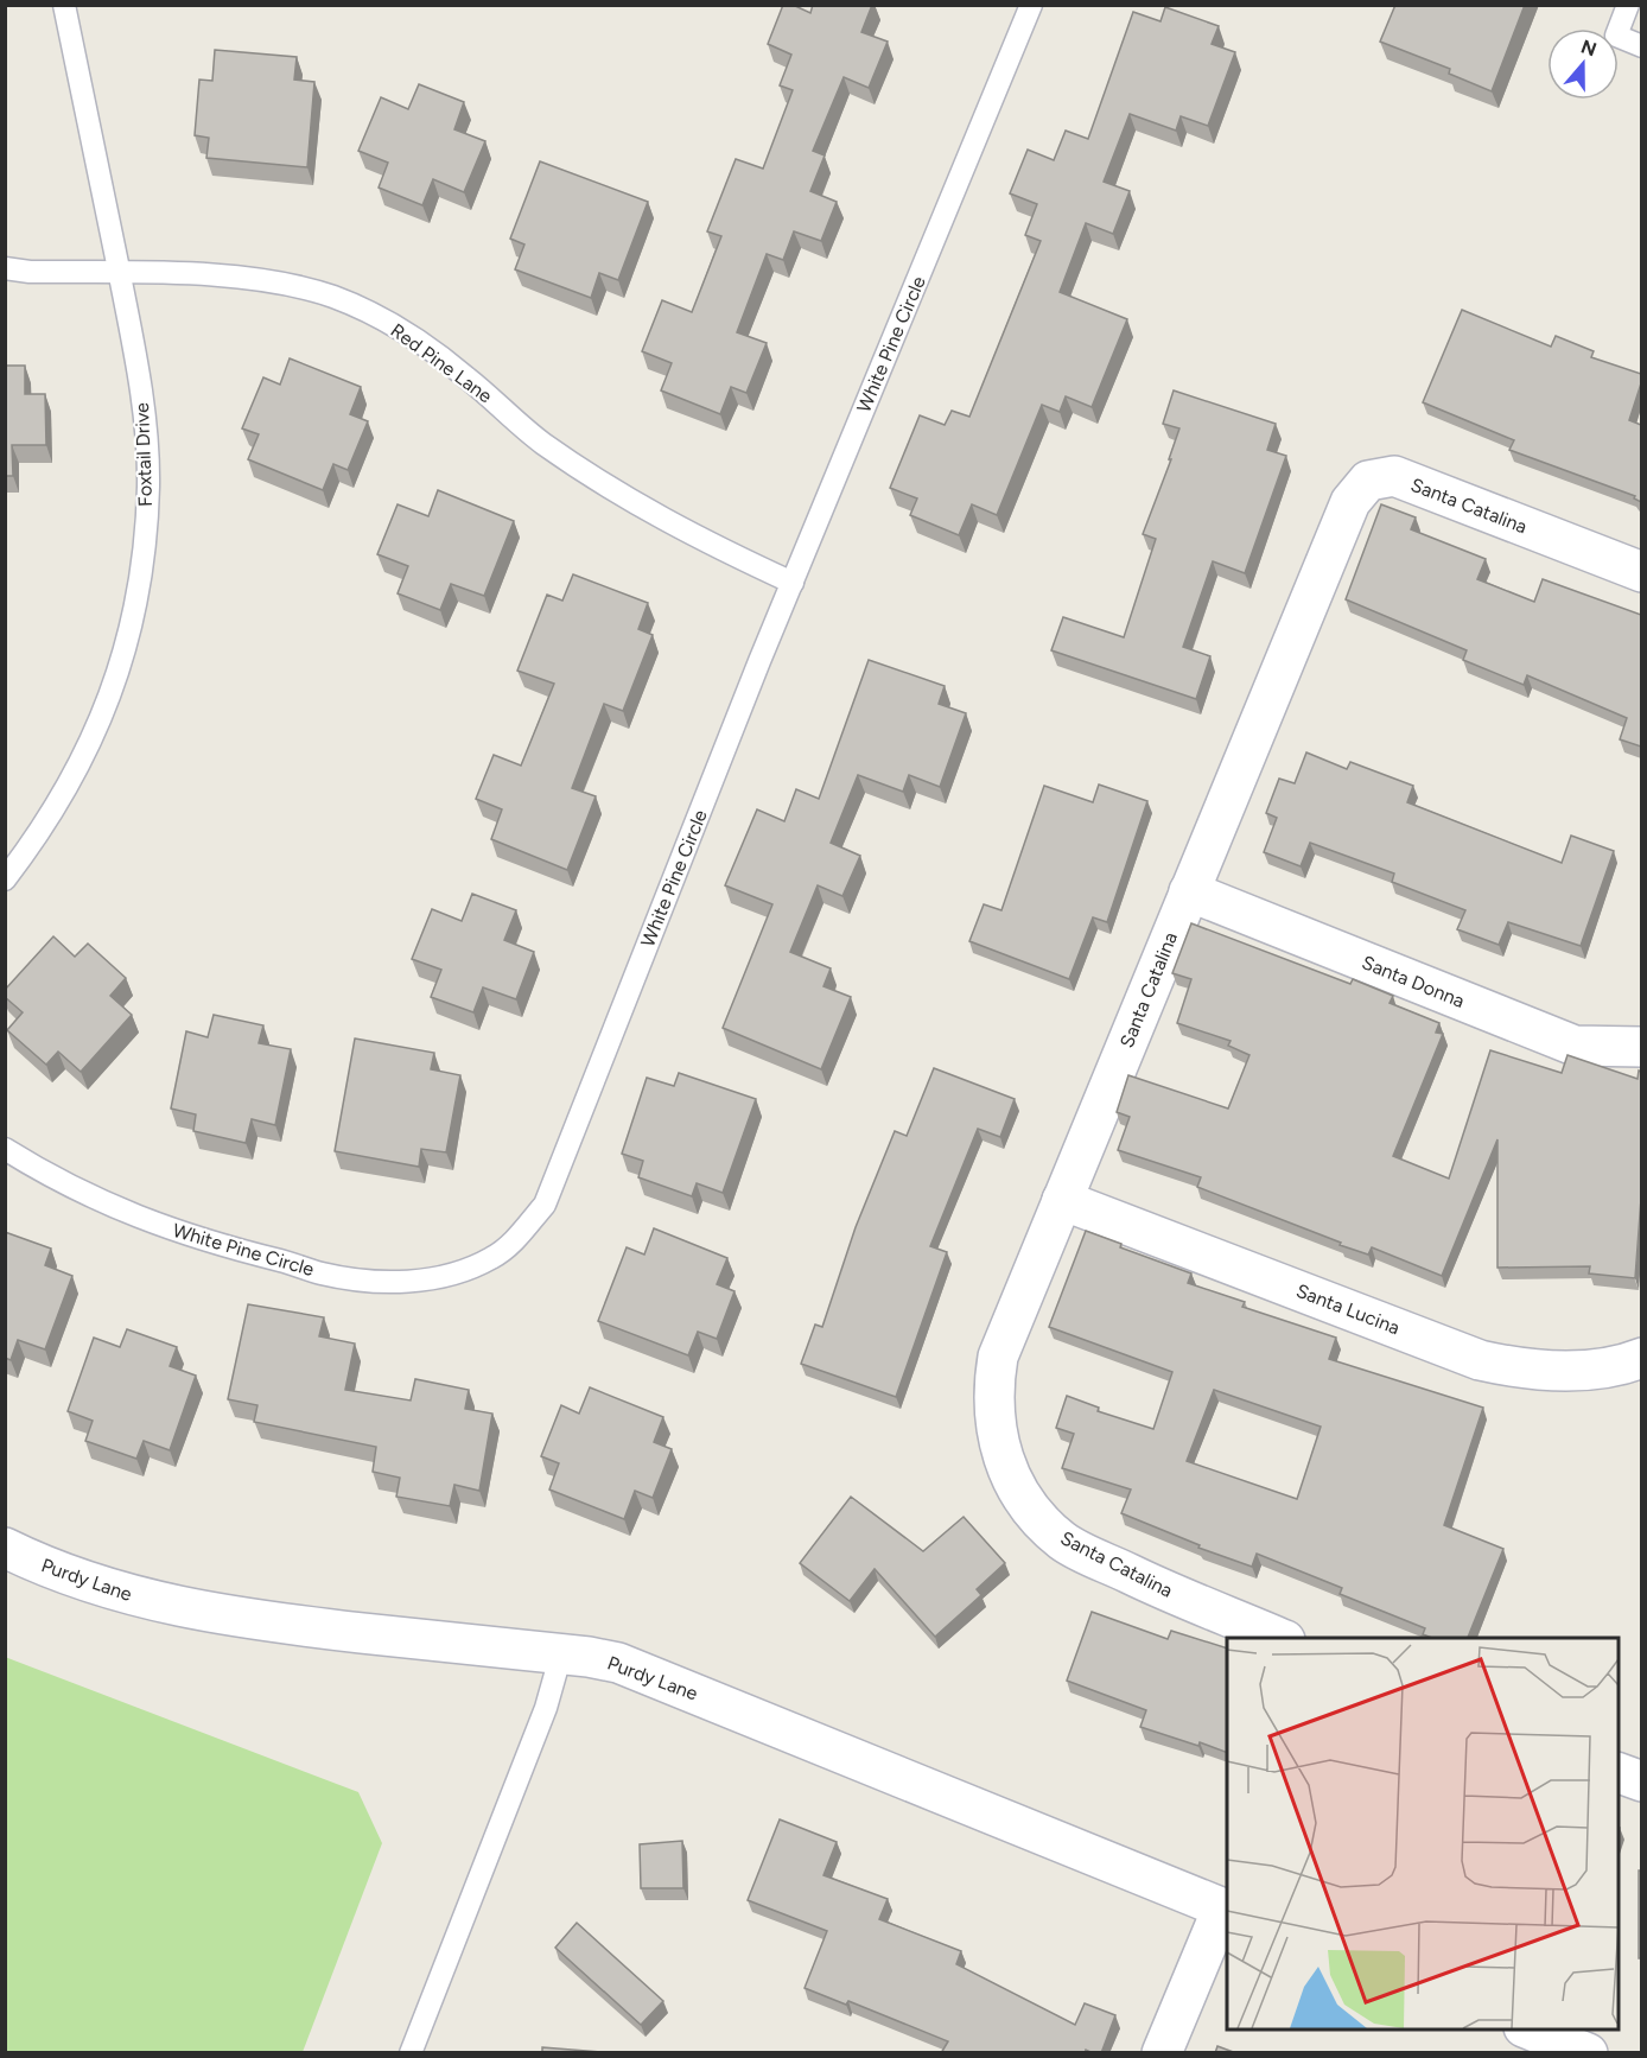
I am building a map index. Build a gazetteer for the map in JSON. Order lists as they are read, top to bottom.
{
  "streets": {
    "street": [
      "Santa Catalina",
      "Santa Donna",
      "Santa Lucina",
      "Purdy Lane"
    ],
    "lane": ["White Pine Circle", "Red Pine Lane", "Foxtail Drive"]
  },
  "crossings": [
    ["White Pine Circle", "Red Pine Lane"],
    ["Red Pine Lane", "Foxtail Drive"],
    ["Santa Catalina", "Santa Donna"],
    ["Santa Catalina", "Santa Lucina"]
  ],
  "north": "top"
}
